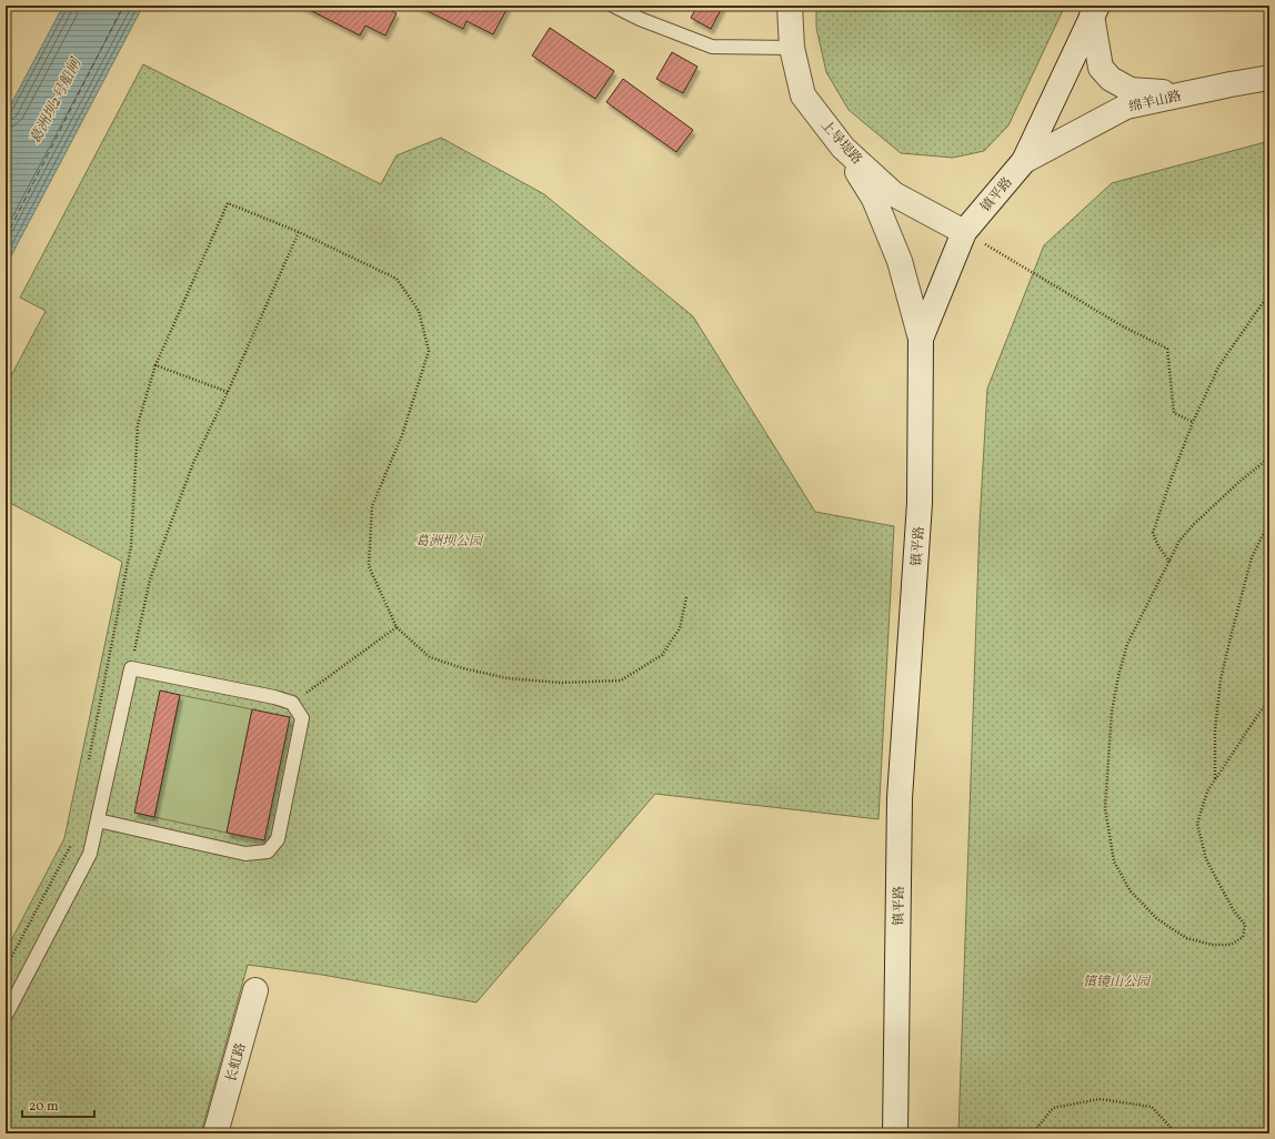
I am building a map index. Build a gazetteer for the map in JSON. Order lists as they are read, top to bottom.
{
  "streets": {
    "main road": [
      "绵羊山路",
      "上导堤路",
      "镇平路",
      "长虹路"
    ]
  },
  "crossings": [
    ["绵羊山路", "镇平路"],
    ["上导堤路", "镇平路"]
  ],
  "water": ["葛洲坝2号船闸"],
  "parks": ["葛洲坝公园", "镇镜山公园"],
  "scale_bar": "20 m"
}
